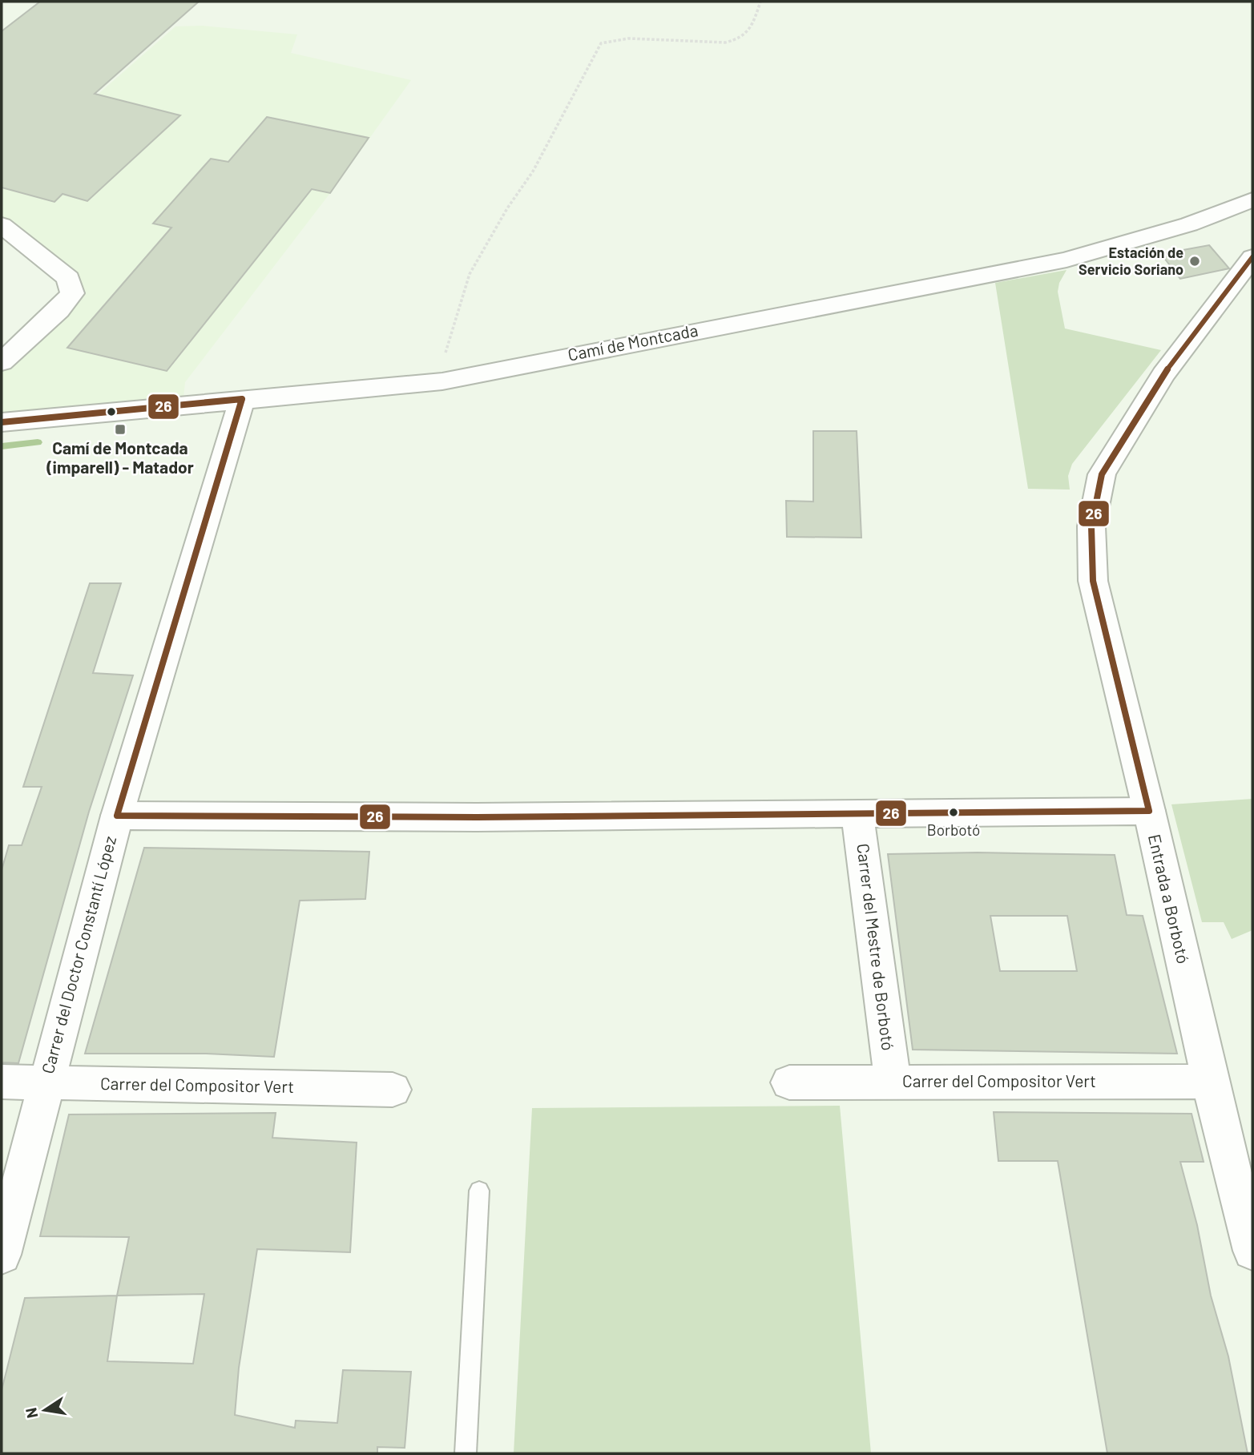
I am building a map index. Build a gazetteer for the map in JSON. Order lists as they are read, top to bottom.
{
  "streets": {
    "street": [
      "Camí de Montcada",
      "Entrada a Borbotó",
      "Carrer del Mestre de Borbotó",
      "Carrer del Doctor Constantí López",
      "Carrer del Compositor Vert"
    ]
  },
  "crossings": [
    ["Camí de Montcada", "Carrer del Doctor Constantí López"],
    ["Entrada a Borbotó", "Carrer del Compositor Vert"],
    ["Carrer del Mestre de Borbotó", "Carrer del Compositor Vert"],
    ["Carrer del Doctor Constantí López", "Carrer del Compositor Vert"]
  ],
  "places": {
    "other": ["Estación de Servicio Soriano", "Borbotó"],
    "transit": ["Camí de Montcada (imparell) - Matador"]
  },
  "lines": ["transit line 26"],
  "north": "left"
}
